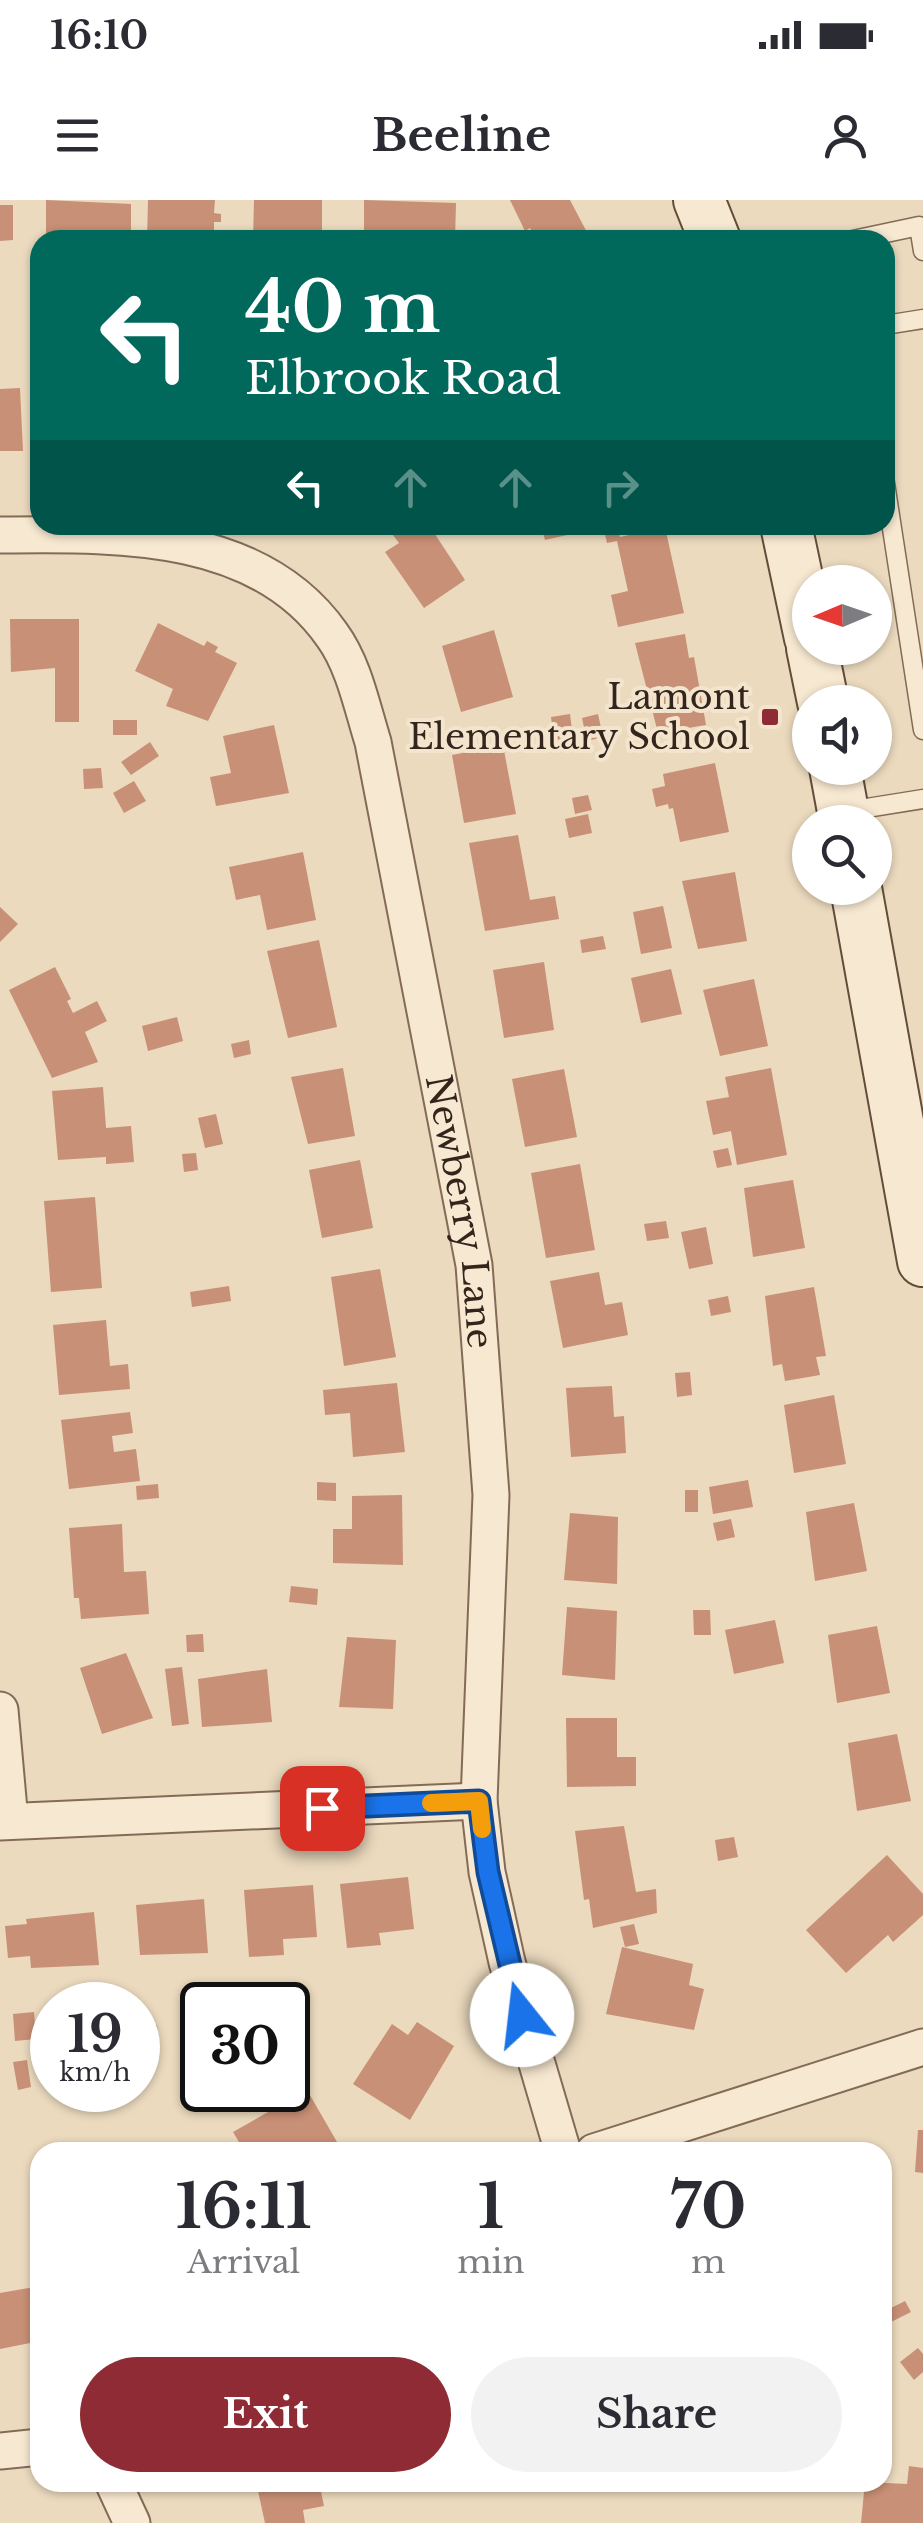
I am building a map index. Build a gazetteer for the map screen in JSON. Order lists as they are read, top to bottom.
{
  "streets": {
    "street": ["Newberry Lane"]
  },
  "places": {
    "transit": ["Lamont Elementary School"]
  },
  "north": "left",
  "page": {
    "status": "16:10",
    "header": "Beeline",
    "turn": ["40 m", "Elbrook Road"],
    "speed": "19 km/h",
    "limit": "30",
    "eta": [
      "16:11",
      "Arrival",
      "1",
      "min",
      "70",
      "m"
    ],
    "buttons": ["Exit", "Share"]
  }
}
